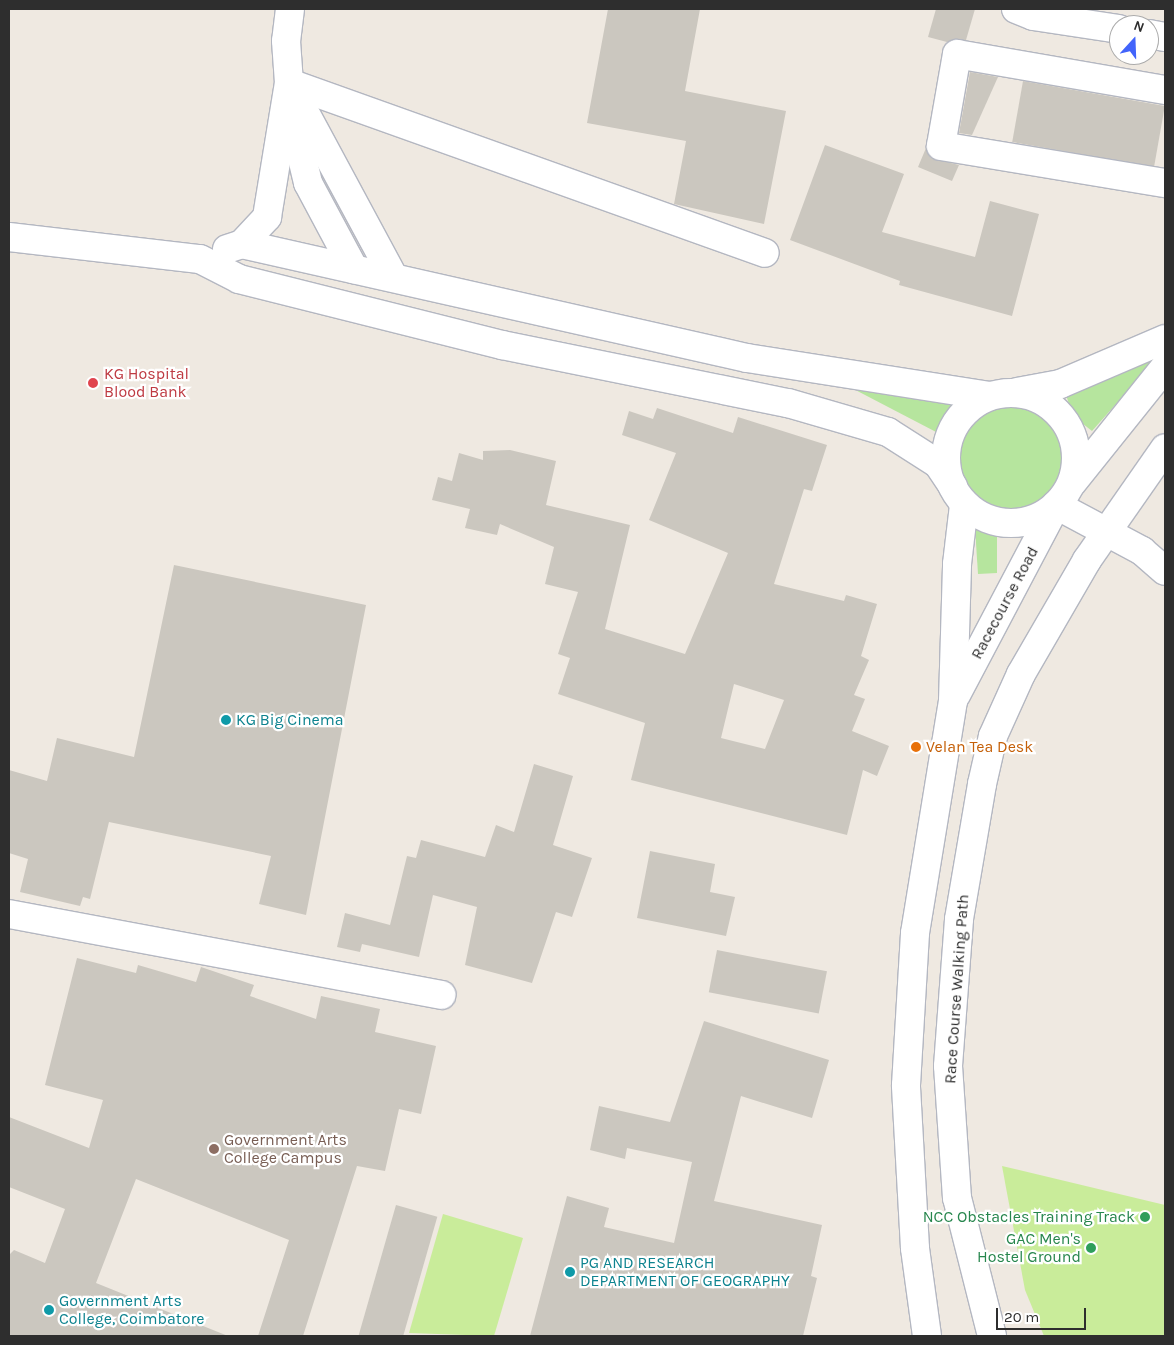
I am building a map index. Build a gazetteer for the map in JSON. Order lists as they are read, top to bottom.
{
  "streets": {
    "street": ["Racecourse Road", "Race Course Walking Path"]
  },
  "places": [
    "KG Hospital Blood Bank",
    "KG Big Cinema",
    "Velan Tea Desk",
    "Government Arts College Campus",
    "NCC Obstacles Training Track",
    "GAC Men's Hostel Ground",
    "PG AND RESEARCH DEPARTMENT OF GEOGRAPHY",
    "Government Arts College, Coimbatore"
  ],
  "scale_bar": "20 m",
  "north": "top"
}
